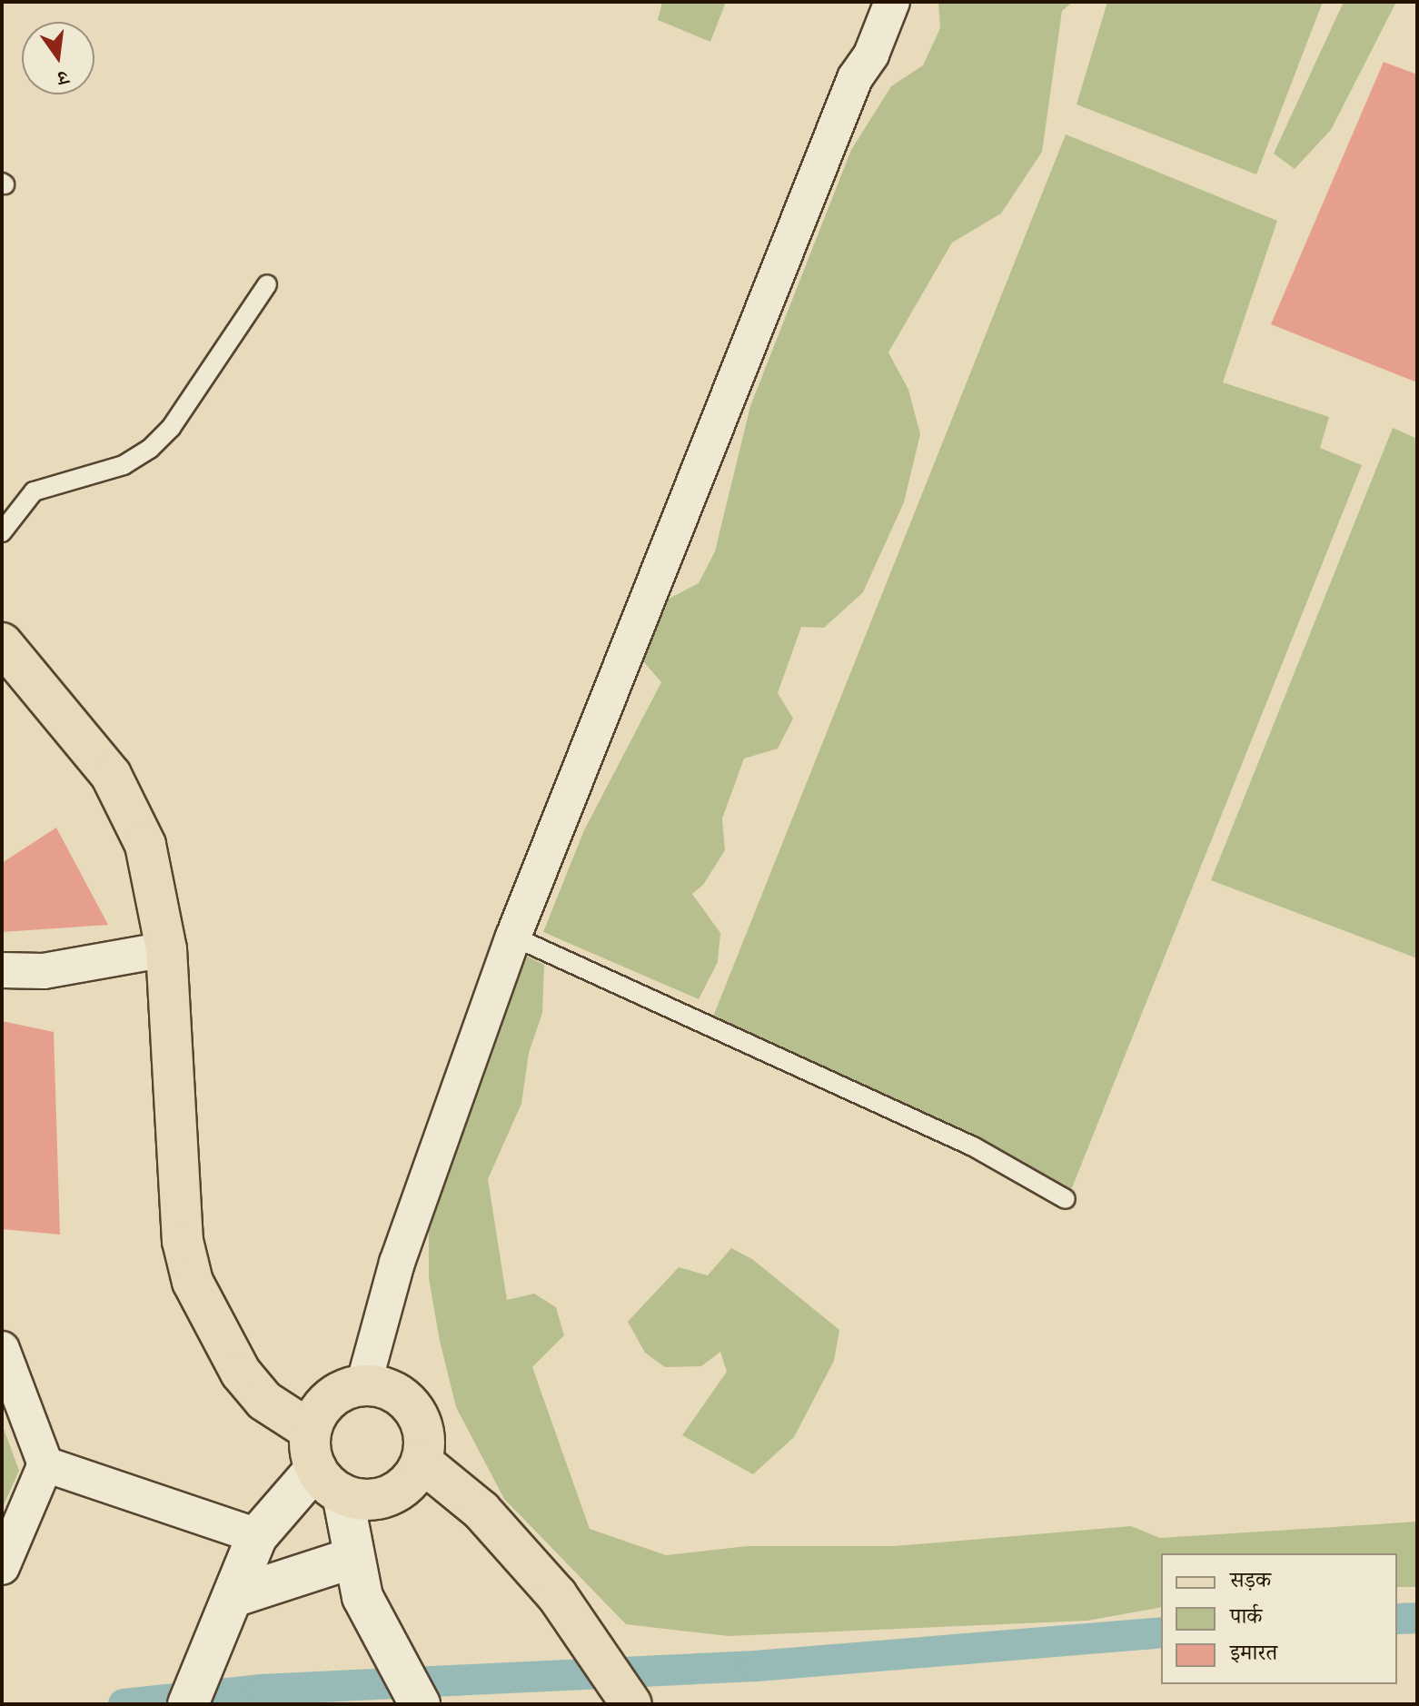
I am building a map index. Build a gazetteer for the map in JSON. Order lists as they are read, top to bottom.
{
  "legend": ["सड़क", "पार्क", "इमारत"],
  "north": "bottom"
}
